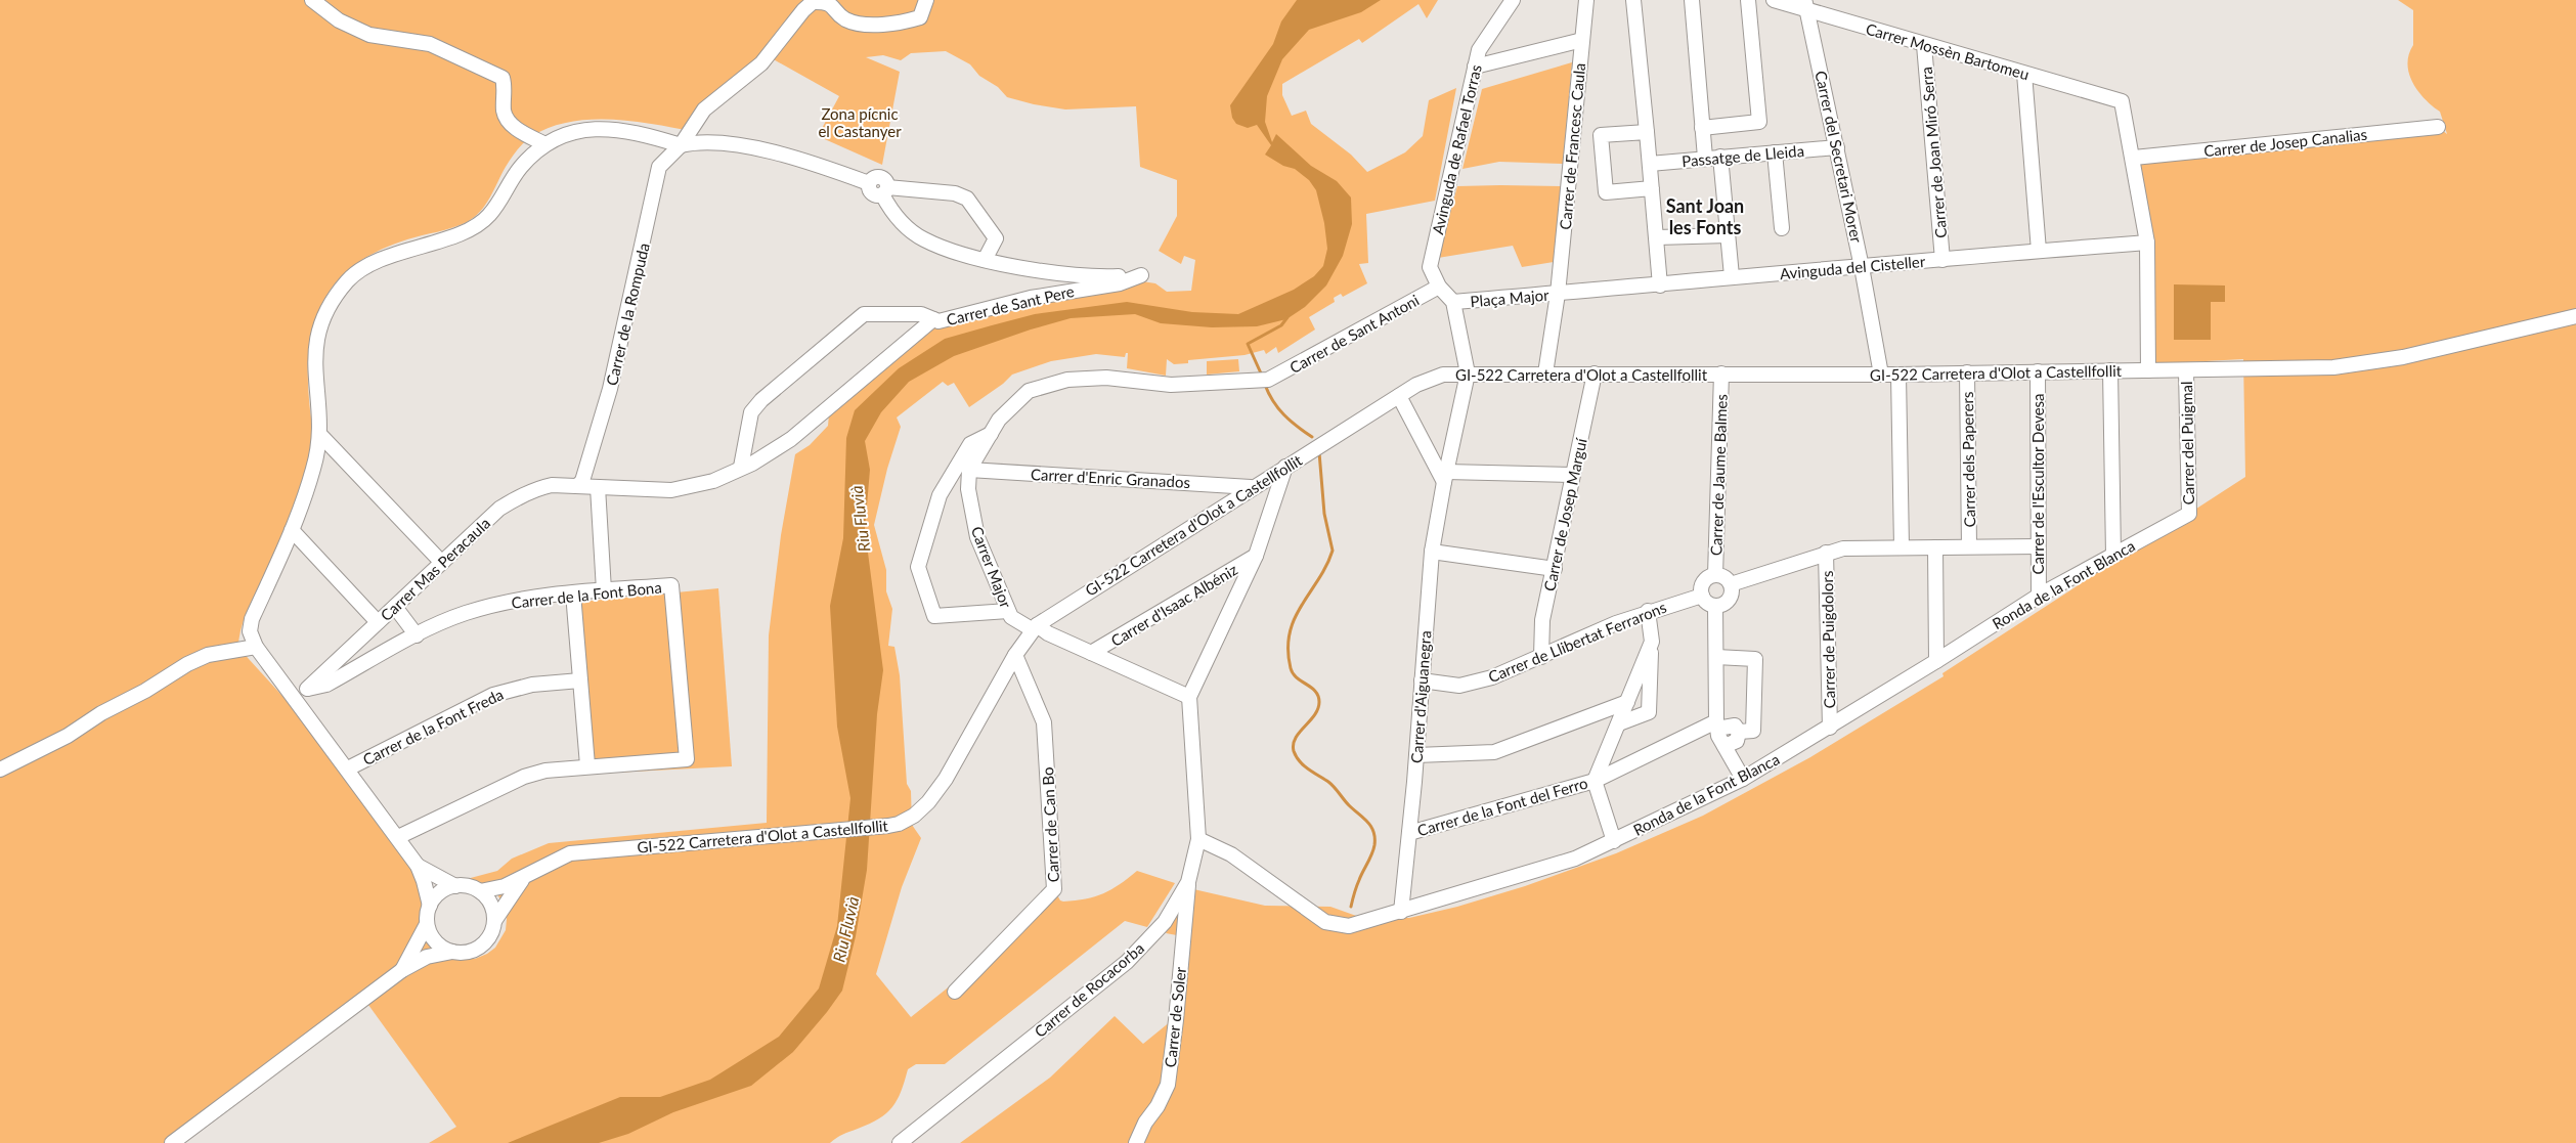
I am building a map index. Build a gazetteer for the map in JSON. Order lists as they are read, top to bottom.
{
  "streets": {
    "street": [
      "Carrer Mossèn Bartomeu",
      "Carrer de Josep Canalias",
      "Carrer de Francesc Caula",
      "Avinguda de Rafael Torras",
      "Carrer de Joan Miró Serra",
      "Passatge de Lleida",
      "Carrer del Secretari Morer",
      "Avinguda del Cisteller",
      "Plaça Major",
      "Carrer de Sant Pere",
      "Carrer de la Rompuda",
      "Carrer de Sant Antoni",
      "GI-522 Carretera d'Olot a Castellfollit",
      "Carrer del Puigmal",
      "Carrer dels Paperers",
      "Carrer de Jaume Balmes",
      "Carrer d'Enric Granados",
      "Carrer de l'Escultor Devesa",
      "Carrer de Josep Marguí",
      "Carrer Major",
      "Carrer Mas Peracaula",
      "Ronda de la Font Blanca",
      "Carrer de la Font Bona",
      "Carrer d'Isaac Albéniz",
      "Carrer de Puigdolors",
      "Carrer de Llibertat Ferrarons",
      "Carrer d'Aiguanegra",
      "Carrer de la Font Freda",
      "Carrer de la Font del Ferro",
      "Carrer de Can Bo",
      "Carrer de Rocacorba",
      "Carrer de Soler"
    ]
  },
  "crossings": [
    ["Carrer Mossèn Bartomeu", "Carrer de Josep Canalias"],
    ["Carrer Mossèn Bartomeu", "Carrer de Joan Miró Serra"],
    ["Carrer Mossèn Bartomeu", "Carrer del Secretari Morer"],
    ["Carrer de Francesc Caula", "Avinguda del Cisteller"],
    ["Carrer de Francesc Caula", "Plaça Major"],
    ["Avinguda de Rafael Torras", "Plaça Major"],
    ["Avinguda de Rafael Torras", "Carrer de Sant Antoni"],
    ["Carrer de Joan Miró Serra", "Avinguda del Cisteller"],
    ["Passatge de Lleida", "Carrer del Secretari Morer"],
    ["Carrer del Secretari Morer", "Avinguda del Cisteller"],
    ["Carrer del Secretari Morer", "GI-522 Carretera d'Olot a Castellfollit"],
    ["Avinguda del Cisteller", "Plaça Major"],
    ["Plaça Major", "GI-522 Carretera d'Olot a Castellfollit"],
    ["Plaça Major", "Carrer d'Aiguanegra"],
    ["Carrer de la Rompuda", "Carrer Mas Peracaula"],
    ["GI-522 Carretera d'Olot a Castellfollit", "Carrer del Puigmal"],
    ["GI-522 Carretera d'Olot a Castellfollit", "Carrer dels Paperers"],
    ["GI-522 Carretera d'Olot a Castellfollit", "Carrer de Jaume Balmes"],
    ["GI-522 Carretera d'Olot a Castellfollit", "Carrer d'Enric Granados"],
    ["GI-522 Carretera d'Olot a Castellfollit", "Carrer de l'Escultor Devesa"],
    ["GI-522 Carretera d'Olot a Castellfollit", "Carrer de Josep Marguí"],
    ["GI-522 Carretera d'Olot a Castellfollit", "Carrer Major"],
    ["GI-522 Carretera d'Olot a Castellfollit", "Carrer d'Aiguanegra"],
    ["GI-522 Carretera d'Olot a Castellfollit", "Carrer de Can Bo"],
    ["Carrer del Puigmal", "Ronda de la Font Blanca"],
    ["Carrer de Jaume Balmes", "Carrer de Llibertat Ferrarons"],
    ["Carrer d'Enric Granados", "Carrer Major"],
    ["Carrer de l'Escultor Devesa", "Ronda de la Font Blanca"],
    ["Carrer de Josep Marguí", "Carrer de Llibertat Ferrarons"],
    ["Carrer Mas Peracaula", "Carrer de la Font Bona"],
    ["Ronda de la Font Blanca", "Carrer de Puigdolors"],
    ["Ronda de la Font Blanca", "Carrer d'Aiguanegra"],
    ["Ronda de la Font Blanca", "Carrer de Rocacorba"],
    ["Carrer de Llibertat Ferrarons", "Carrer d'Aiguanegra"],
    ["Carrer d'Aiguanegra", "Carrer de la Font del Ferro"],
    ["Carrer de Rocacorba", "Carrer de Soler"]
  ],
  "districts": ["Sant Joan les Fonts"],
  "water": ["Riu Fluvià"],
  "parks": ["Zona pícnic el Castanyer"]
}
